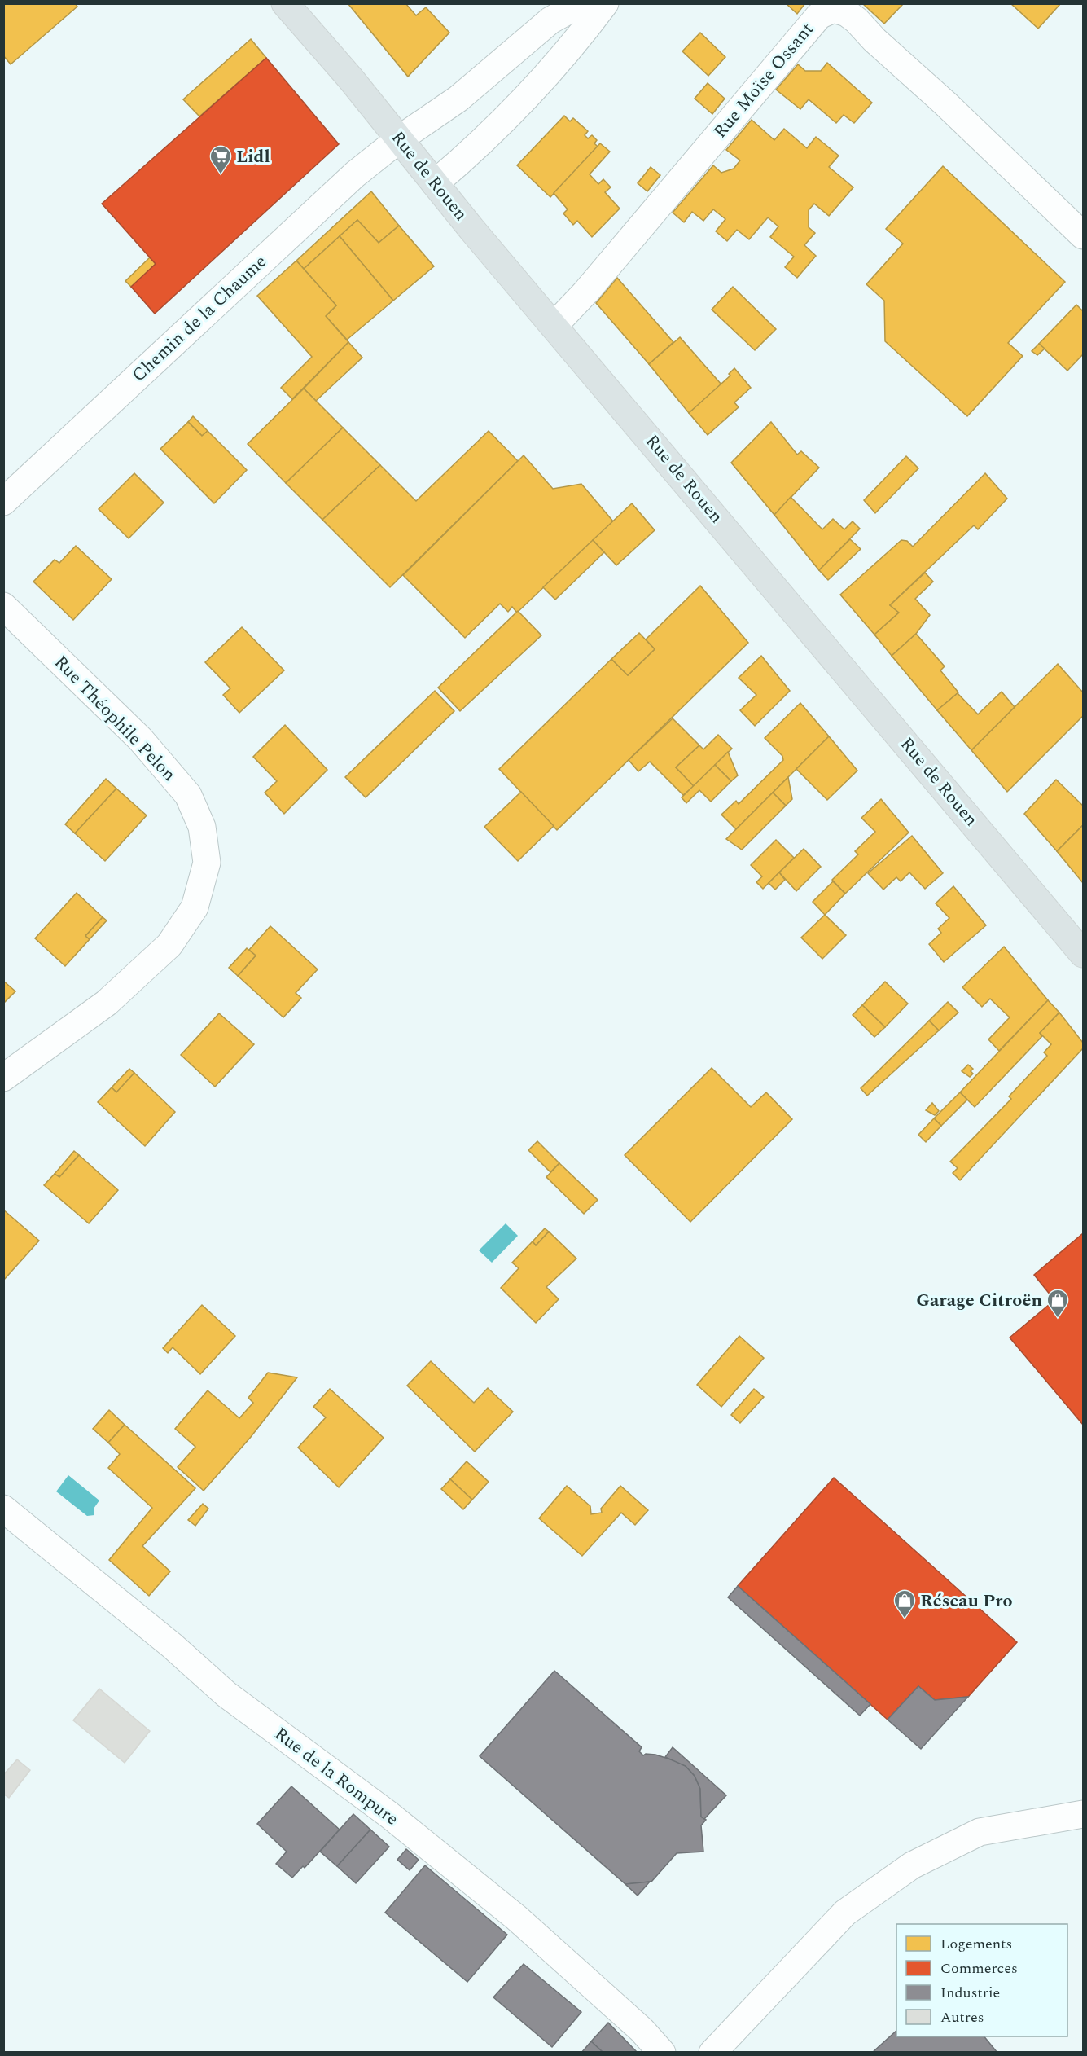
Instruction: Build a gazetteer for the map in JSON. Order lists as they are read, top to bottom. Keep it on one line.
{"streets":{"main road":["Rue de Rouen"],"street":["Rue Moïse Ossant","Chemin de la Chaume","Rue Théophile Pelon","Rue de la Rompure"]},"crossings":[["Rue Moïse Ossant","Rue de Rouen"],["Rue de Rouen","Chemin de la Chaume"]],"places":{"supermarket":["Lidl"],"shop":["Garage Citroën","Réseau Pro"]},"legend":["Logements","Commerces","Industrie","Autres"]}
